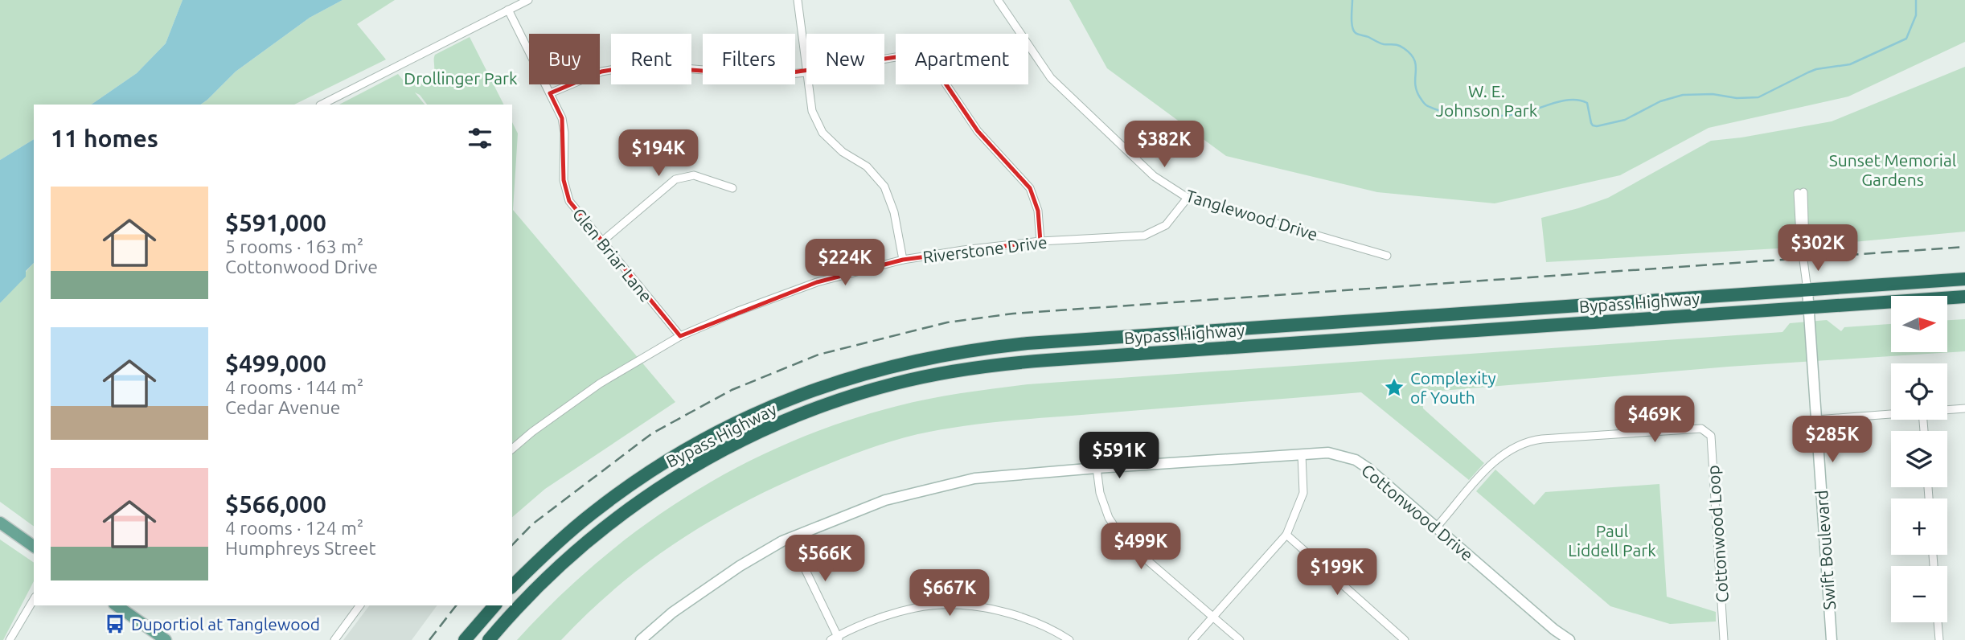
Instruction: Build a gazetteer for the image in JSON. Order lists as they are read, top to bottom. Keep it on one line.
{"streets":{"highway":["Bypass Highway"],"street":["Tanglewood Drive","Riverstone Drive","Glen Briar Lane","Cottonwood Drive","Cottonwood Loop","Swift Boulevard"]},"crossings":[["Tanglewood Drive","Riverstone Drive"],["Riverstone Drive","Glen Briar Lane"],["Bypass Highway","Swift Boulevard"],["Cottonwood Drive","Cottonwood Loop"]],"parks":["Drollinger Park","W. E. Johnson Park","Sunset Memorial Gardens","Paul Liddell Park"],"places":{"place":["Complexity of Youth"],"bus stop":["Duportiol at Tanglewood"]},"north":"right","page":{"chip":["Buy","Rent","Filters","New","Apartment"],"heading":"11 homes","price":["$382K","$194K","$302K","$224K","$469K","$285K","$591K","$499K","$566K","$199K","$667K"],"list":[{"name":"$591,000","note":"5 rooms · 163 m² · Cottonwood Drive"},{"name":"$499,000","note":"4 rooms · 144 m² · Cedar Avenue"},{"name":"$566,000","note":"4 rooms · 124 m² · Humphreys Street"}],"map_buttons":["+","−"]}}
